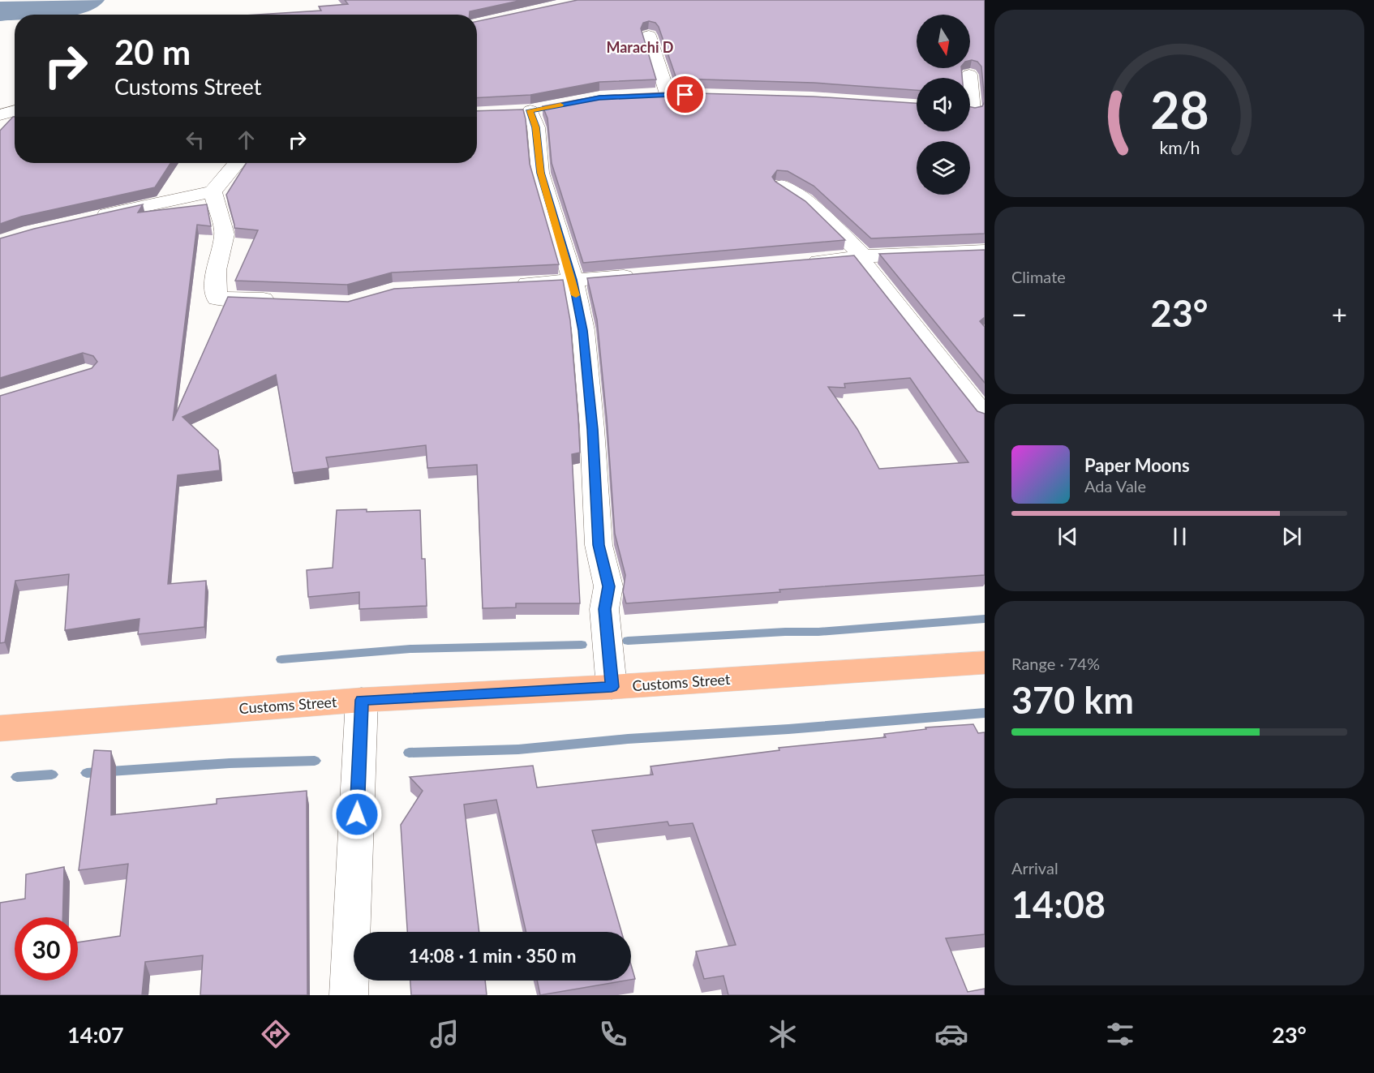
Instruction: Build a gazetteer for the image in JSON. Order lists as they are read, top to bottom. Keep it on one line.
{"streets":{"highway":["Customs Street"]},"districts":["Marachi D"],"north":"bottom","page":{"turn":["20 m","Customs Street"],"tile":["Climate",["Range · 74%","370 km"],["Arrival","14:08"]],"heat":["−","23°","+"],"song":["Paper Moons","Ada Vale"],"limit":"30","trip":"14:08 · 1 min · 350 m","tabs":["14:07","23°"],"gauge":["28","km/h"]}}
